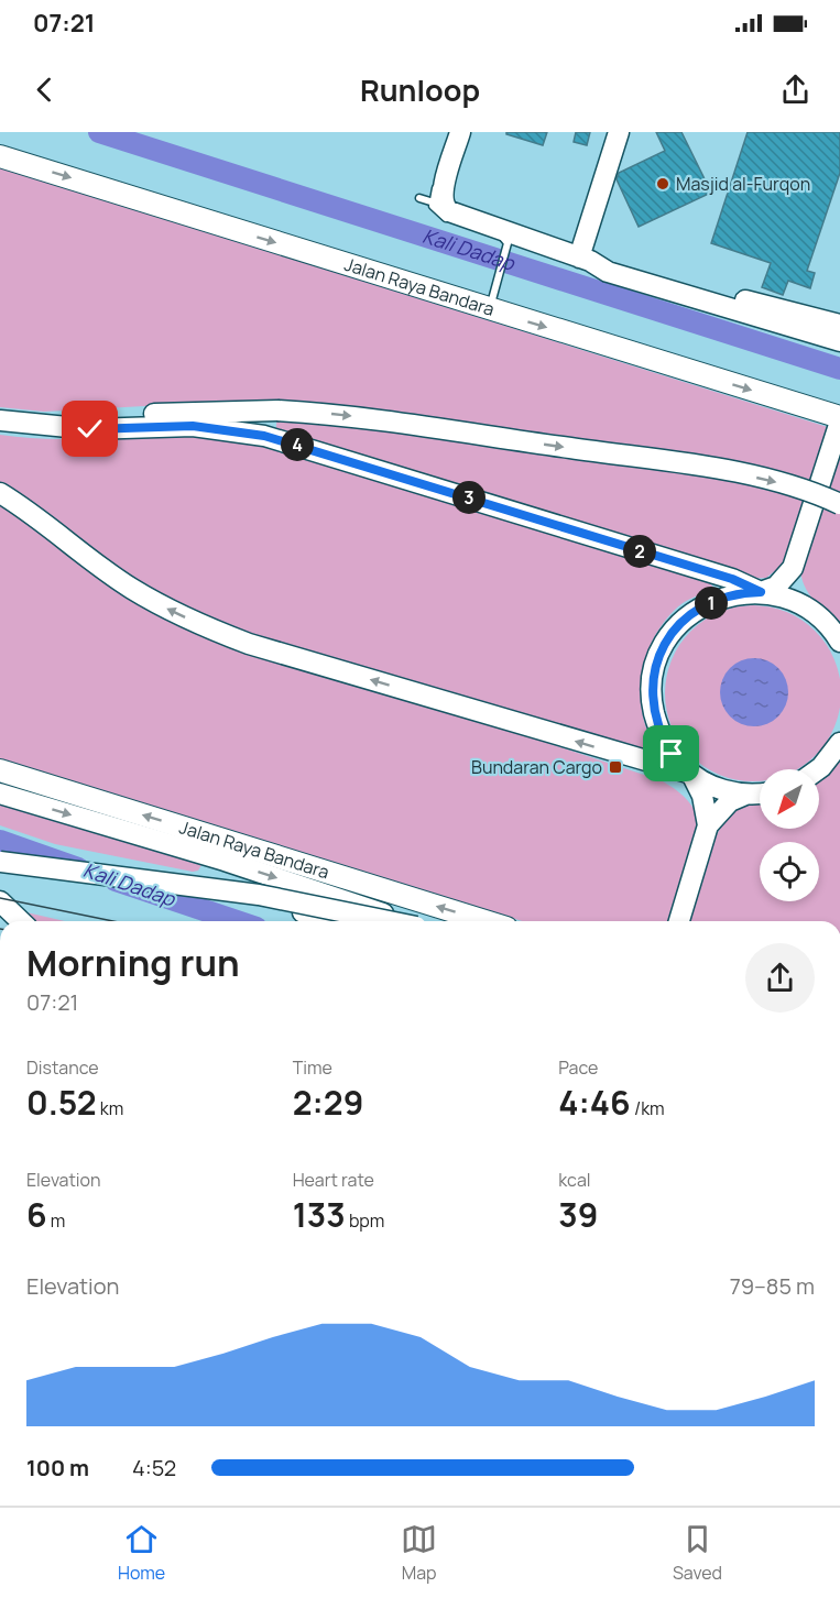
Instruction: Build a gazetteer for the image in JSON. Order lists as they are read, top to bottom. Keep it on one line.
{"streets":{"main road":["Jalan Raya Bandara"]},"water":["Kali Dadap"],"places":{"other":["Masjid al-Furqon"],"transit":["Bundaran Cargo"]},"north":"bottom left","page":{"status":"07:21","header":"Runloop","pins":["4","3","2","1"],"heading":["Morning run","07:21"],"stats":[["Distance","0.52 km"],["Time","2:29"],["Pace","4:46 /km"],["Elevation","6 m"],["Heart rate","133 bpm"],["kcal","39"]],"chart":["Elevation","79–85 m"],"list":[{"name":"100 m","note":"4:52"}],"tabs":["Home","Map","Saved"]}}
